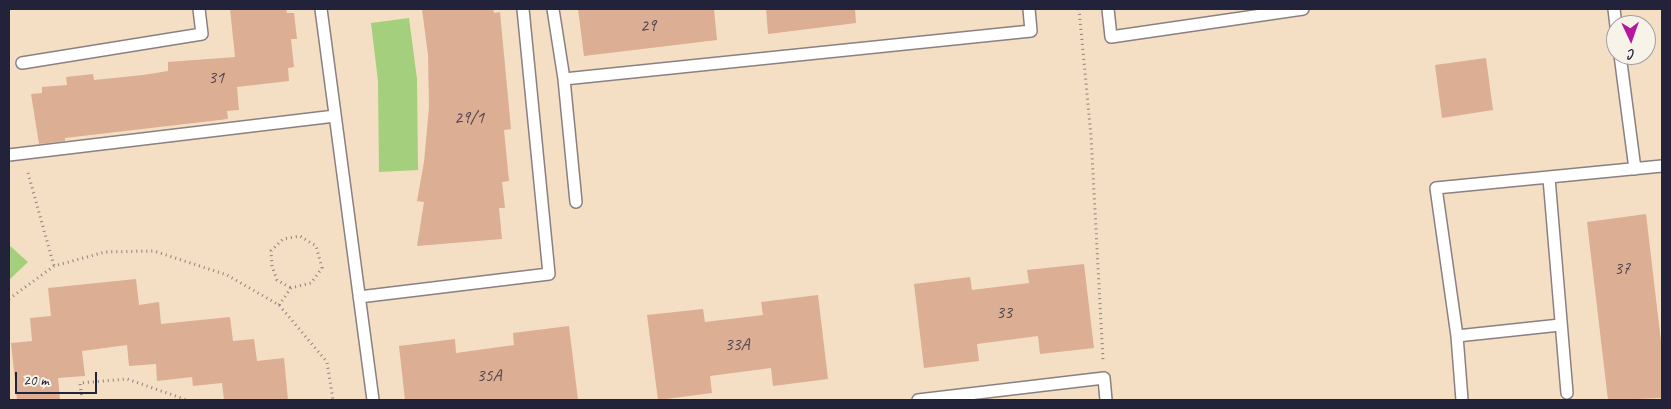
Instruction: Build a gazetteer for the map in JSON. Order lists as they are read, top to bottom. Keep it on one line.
{"house_numbers":["29","31","29/1","37","33","33А","35А"],"scale_bar":"20 m","north":"bottom"}
